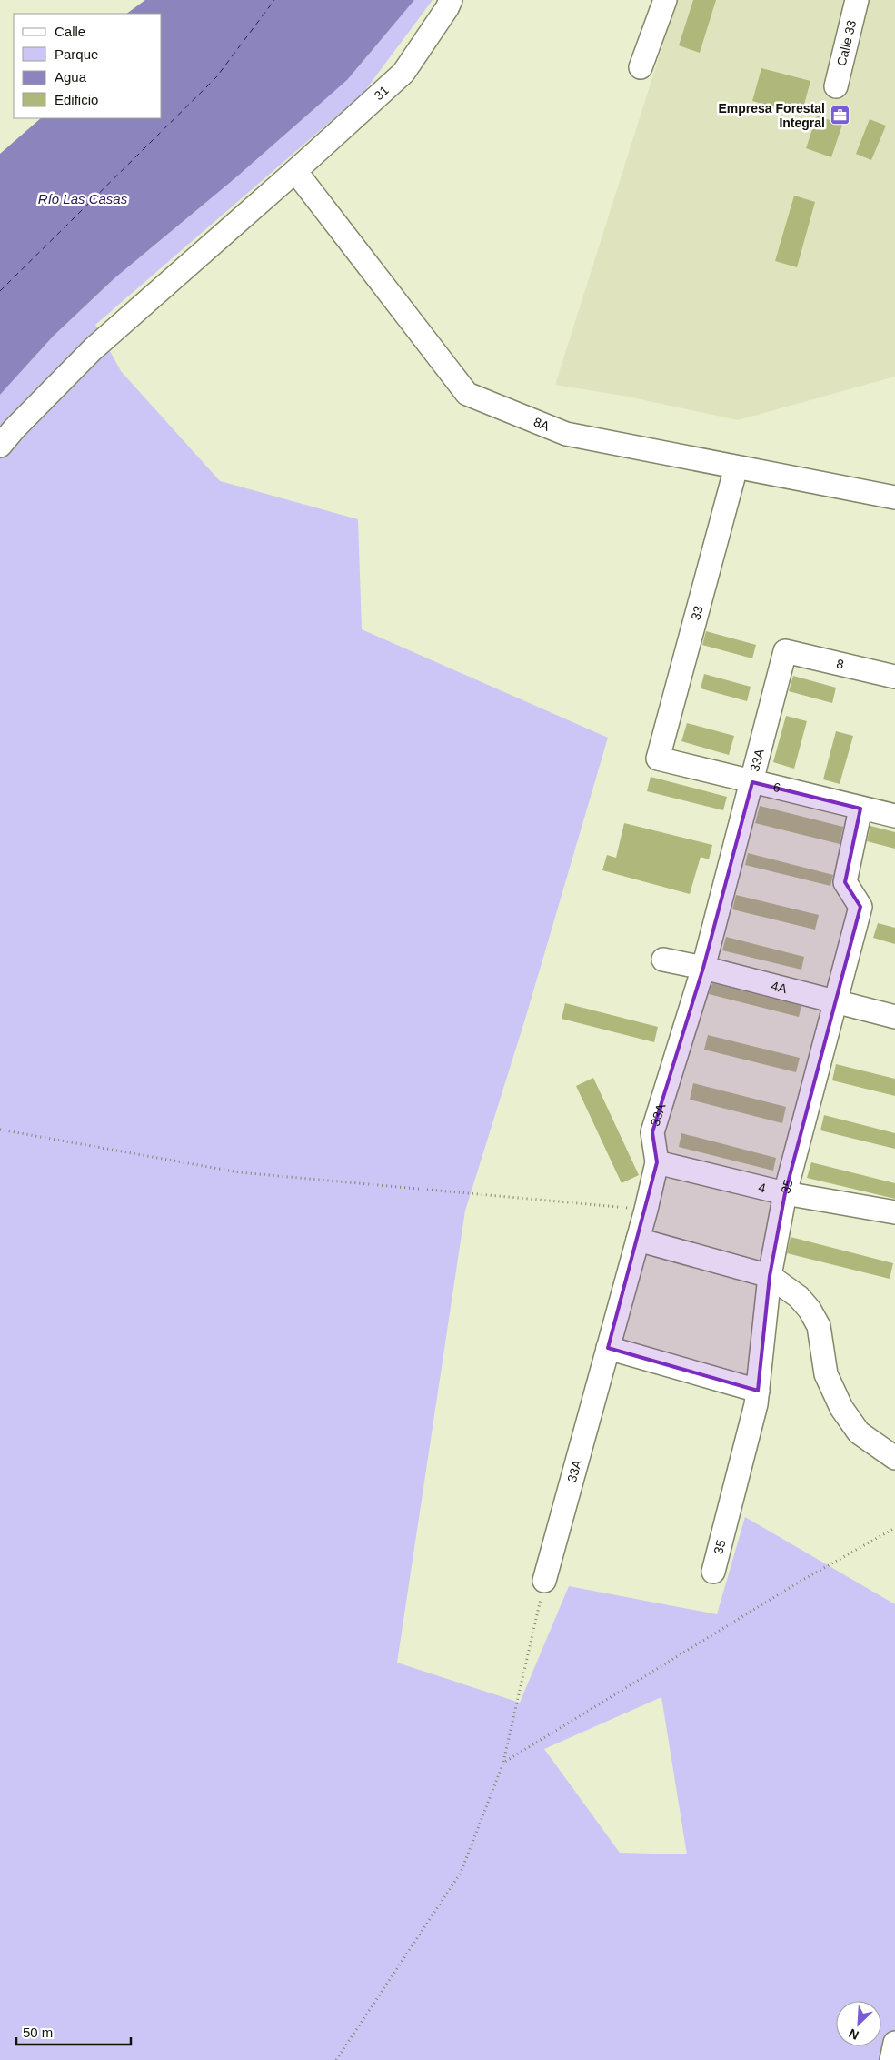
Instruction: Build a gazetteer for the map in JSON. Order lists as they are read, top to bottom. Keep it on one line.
{"streets":{"street":["Calle 33","31","8A","33","8","33A","6","4A","35","4"]},"crossings":[["31","8A"],["8A","33"],["33","6"],["8","33A"],["33A","6"],["33A","4A"],["33A","4"],["6","35"],["4A","35"],["35","4"]],"water":["Río Las Casas"],"places":{"office":["Empresa Forestal Integral"]},"legend":["Calle","Parque","Agua","Edificio"],"scale_bar":"50 m","north":"bottom left"}
